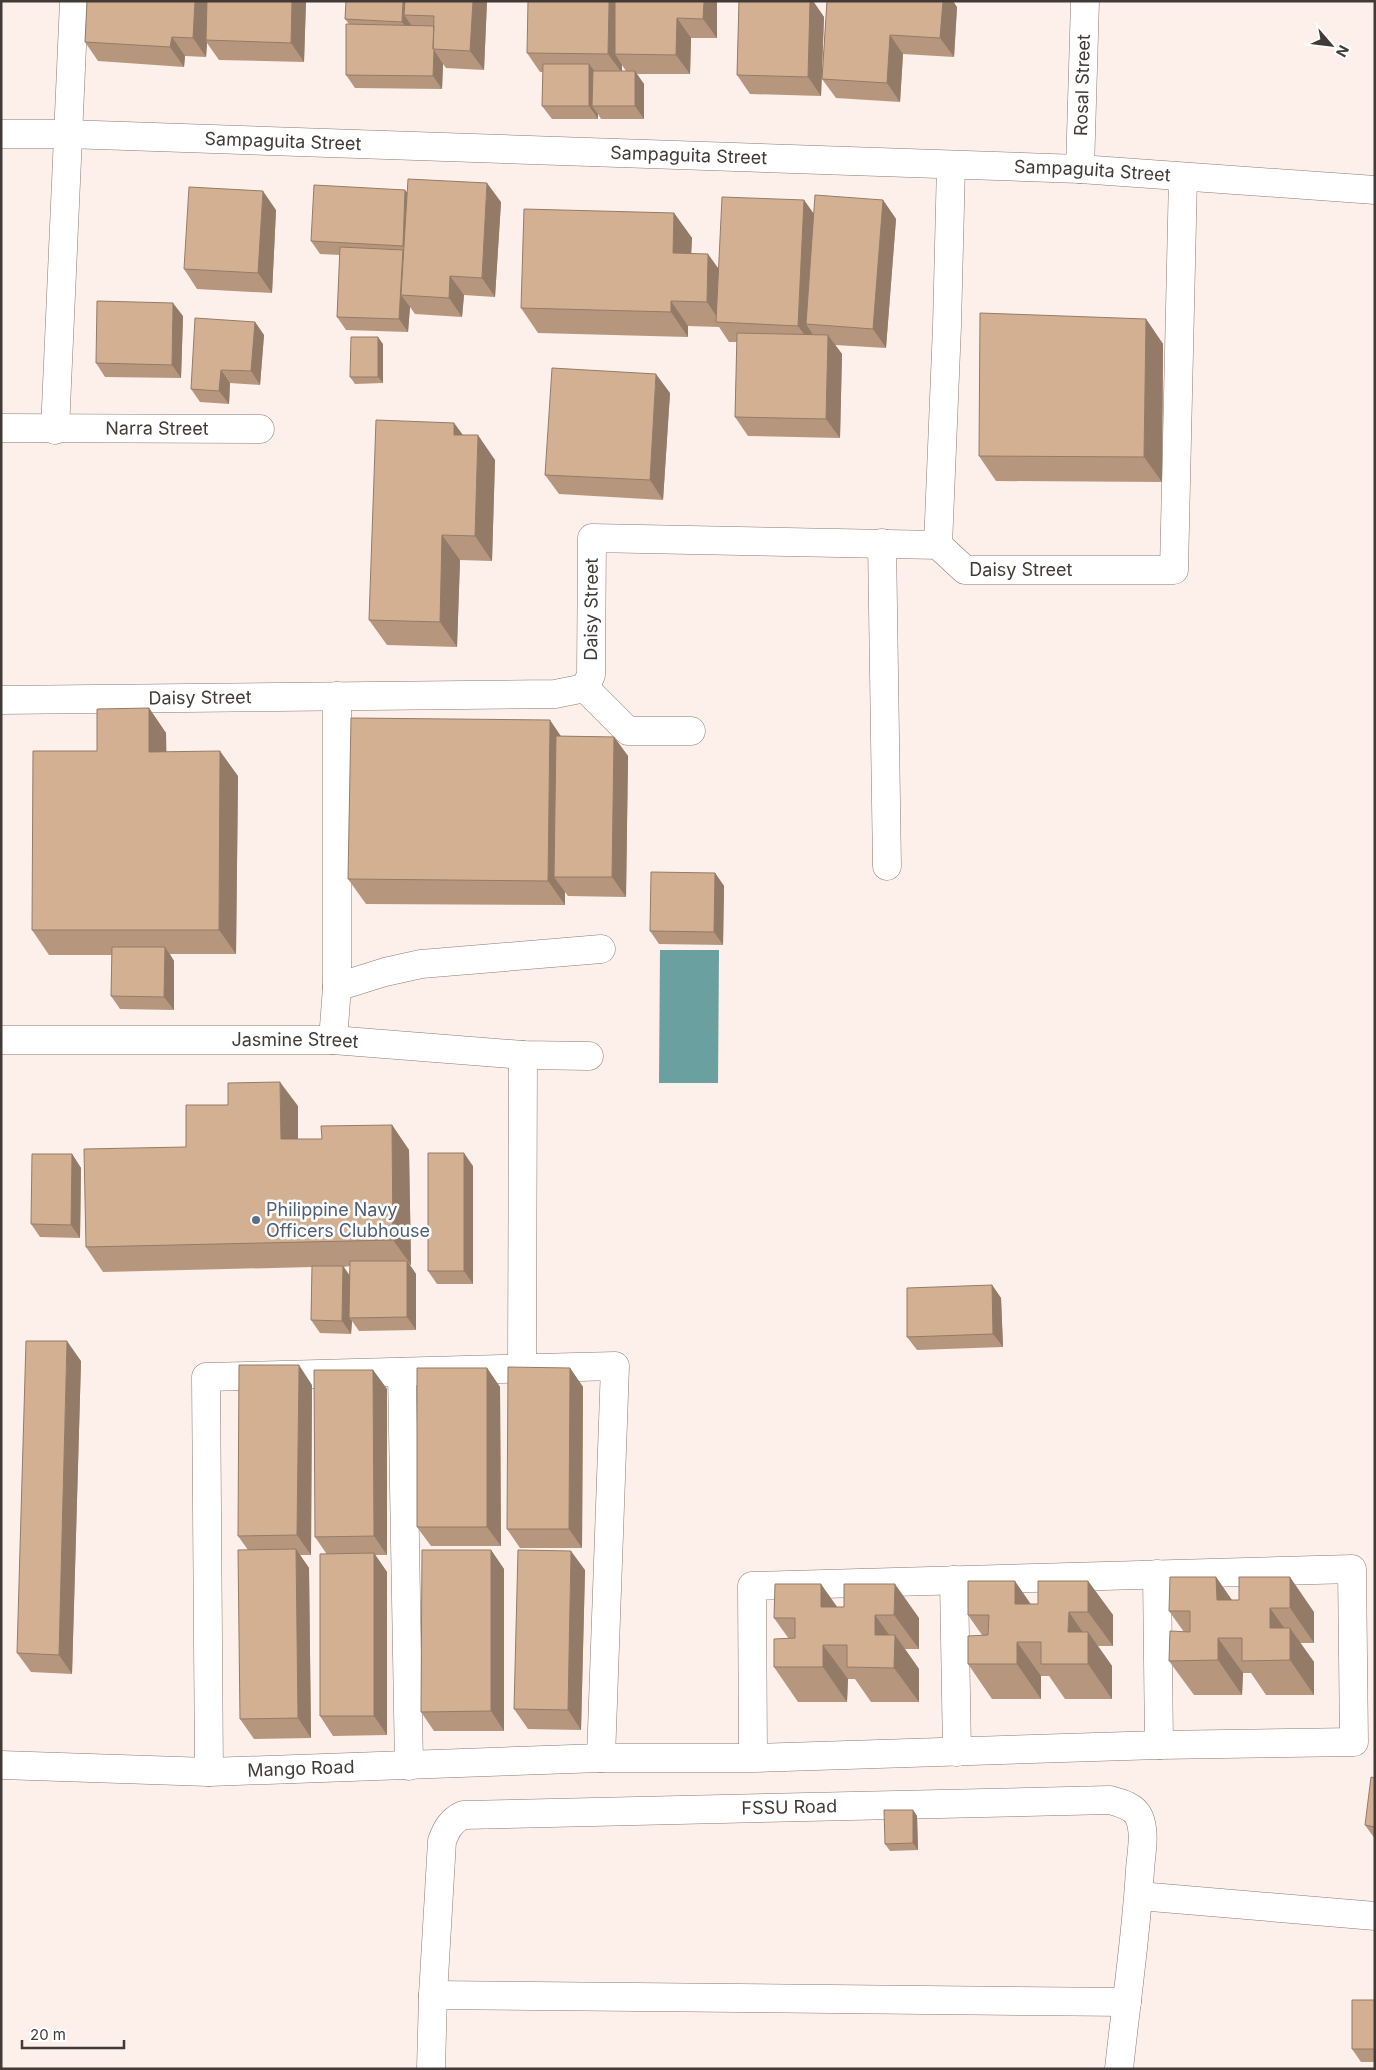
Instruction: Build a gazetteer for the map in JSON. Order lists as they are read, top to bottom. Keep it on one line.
{"streets":{"street":["Rosal Street","Sampaguita Street","Narra Street","Daisy Street","Jasmine Street","Mango Road","FSSU Road"]},"crossings":[["Rosal Street","Sampaguita Street"],["Sampaguita Street","Daisy Street"]],"places":["Philippine Navy Officers Clubhouse"],"scale_bar":"20 m","north":"bottom right"}
